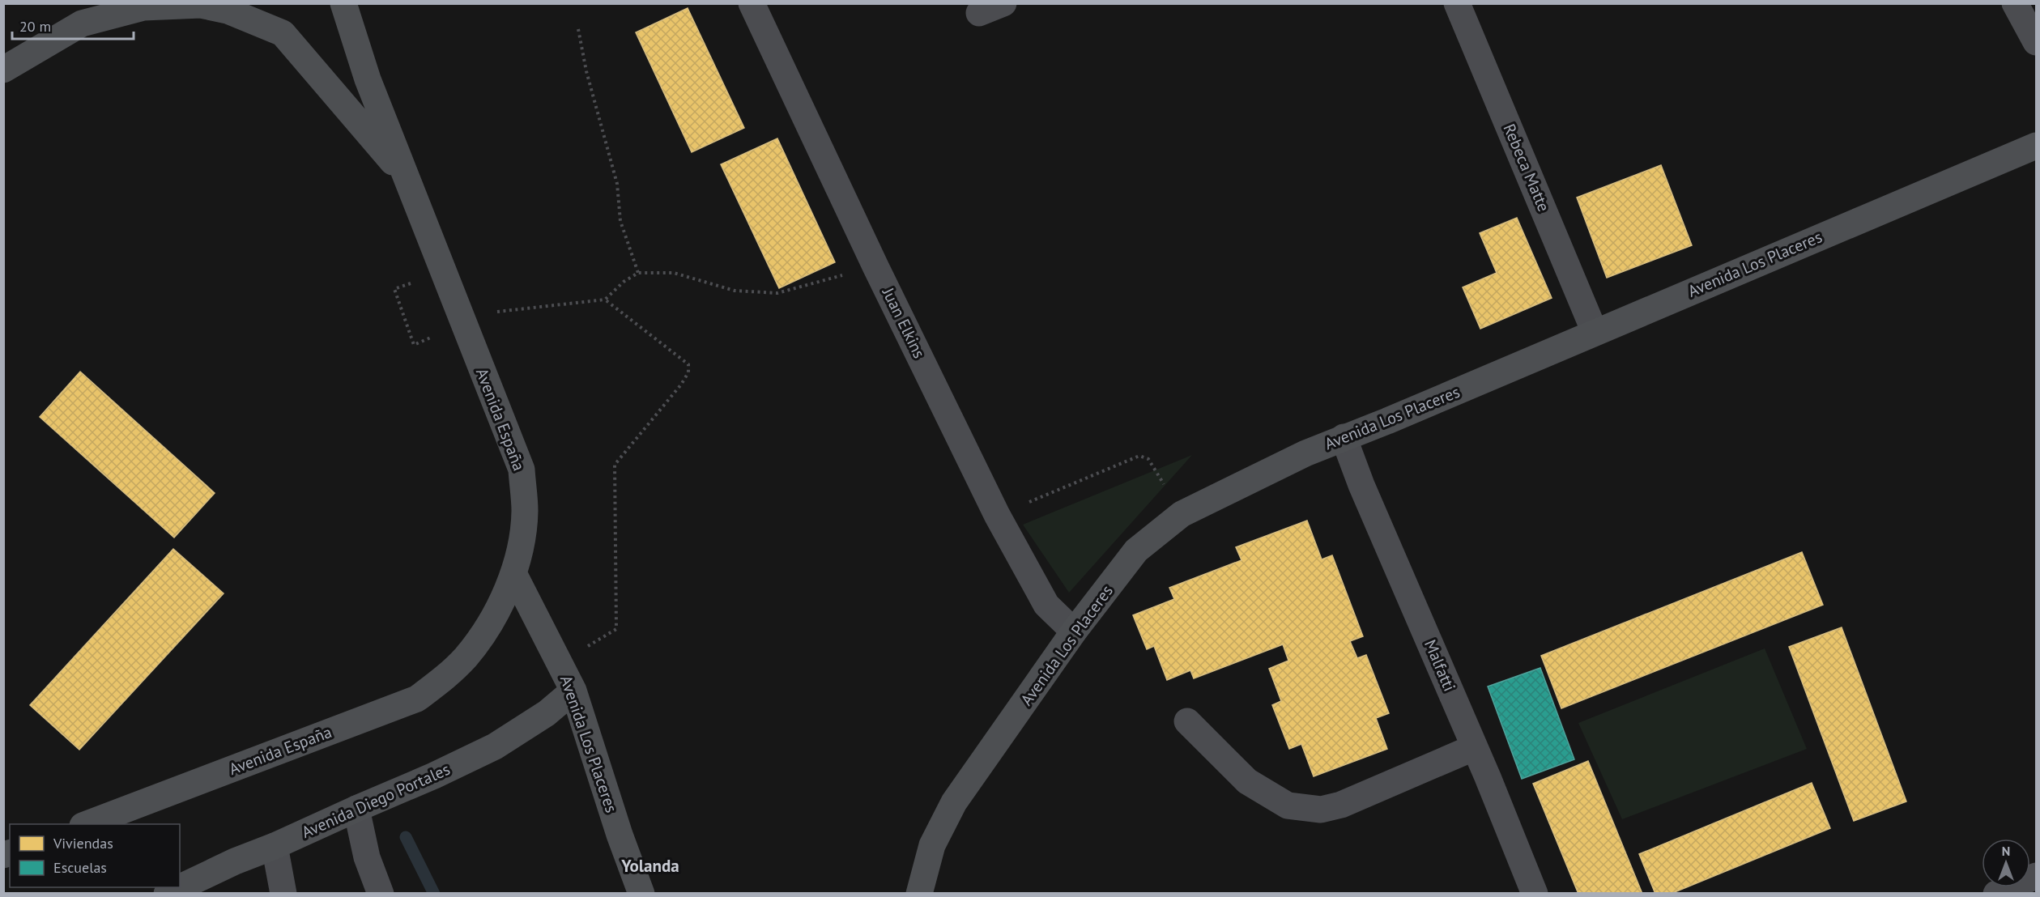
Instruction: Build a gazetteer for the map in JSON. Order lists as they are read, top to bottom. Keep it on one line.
{"streets":{"main road":["Avenida Los Placeres","Avenida España","Avenida Diego Portales"],"street":["Rebeca Matte","Juan Elkins","Malfatti"]},"crossings":[["Rebeca Matte","Avenida Los Placeres"],["Avenida Los Placeres","Juan Elkins"],["Avenida Los Placeres","Avenida España"],["Avenida Los Placeres","Malfatti"],["Avenida Los Placeres","Avenida Diego Portales"]],"districts":["Yolanda"],"legend":["Viviendas","Escuelas"],"scale_bar":"20 m","north":"top"}
